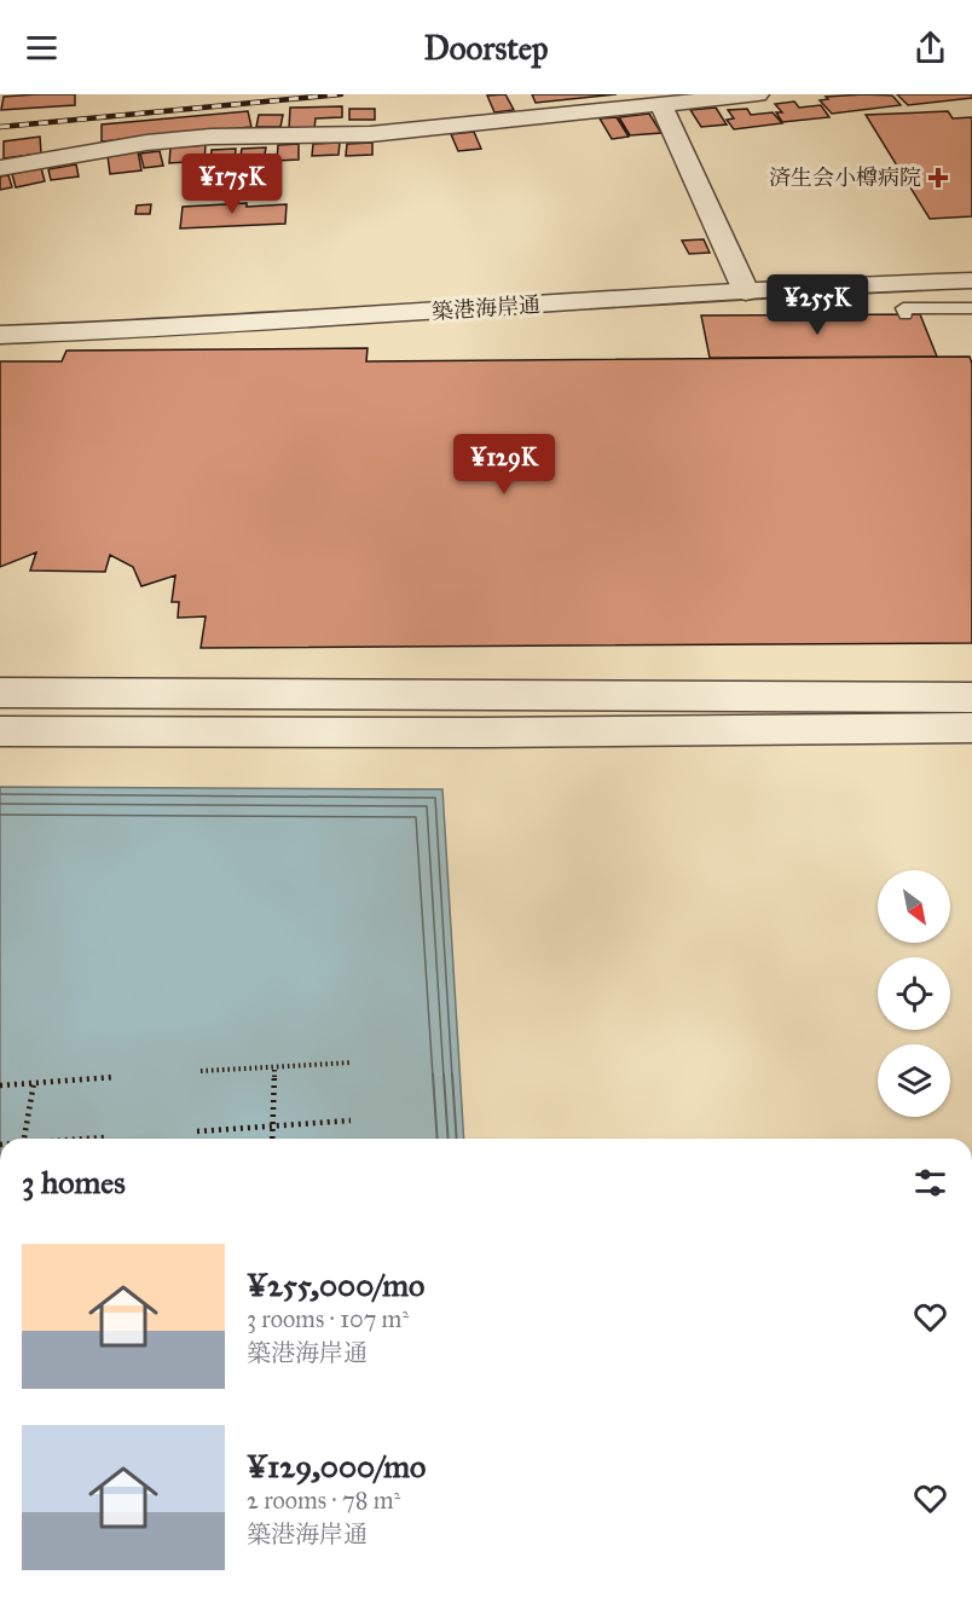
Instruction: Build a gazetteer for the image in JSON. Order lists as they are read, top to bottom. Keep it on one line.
{"streets":{"street":["築港海岸通"]},"places":{"health":["済生会小樽病院"]},"north":"bottom right","page":{"header":"Doorstep","price":["¥175K","¥255K","¥129K"],"heading":"3 homes","list":[{"name":"¥255,000/mo","note":"3 rooms · 107 m² · 築港海岸通"},{"name":"¥129,000/mo","note":"2 rooms · 78 m² · 築港海岸通"}]}}
